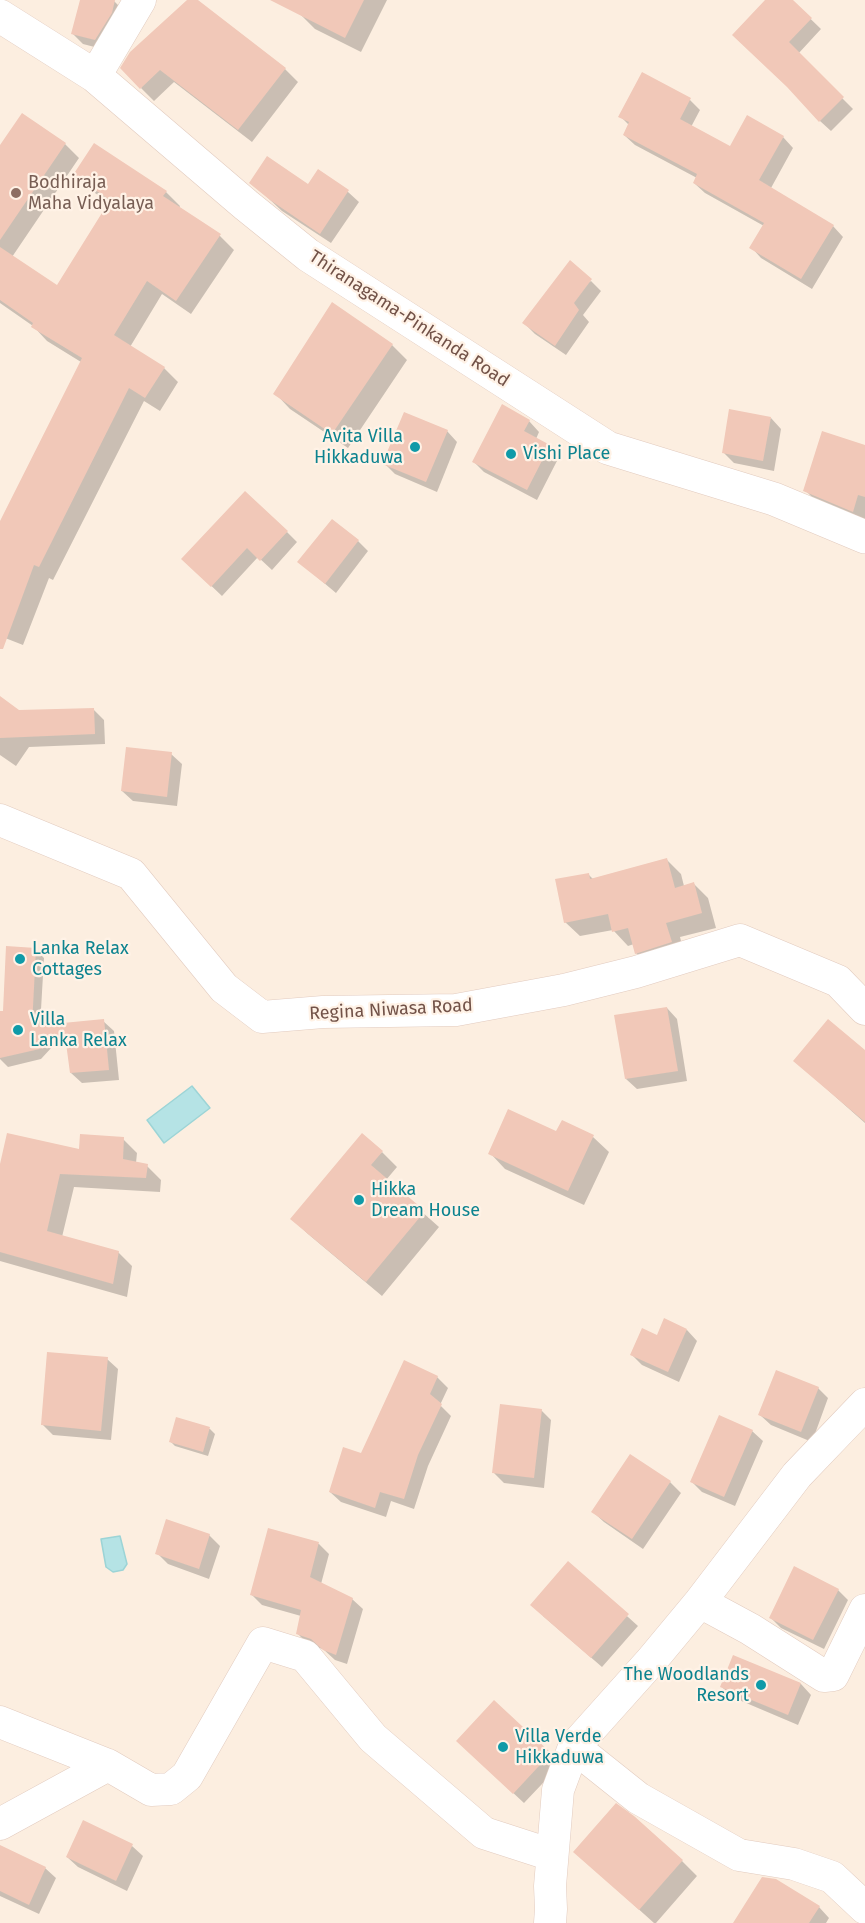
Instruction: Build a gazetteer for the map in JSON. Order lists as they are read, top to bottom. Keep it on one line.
{"streets":{"street":["Thiranagama-Pinkanda Road","Regina Niwasa Road"]},"places":["Bodhiraja Maha Vidyalaya","Avita Villa Hikkaduwa","Vishi Place","Lanka Relax Cottages","Villa Lanka Relax","Hikka Dream House","The Woodlands Resort","Villa Verde Hikkaduwa"]}
